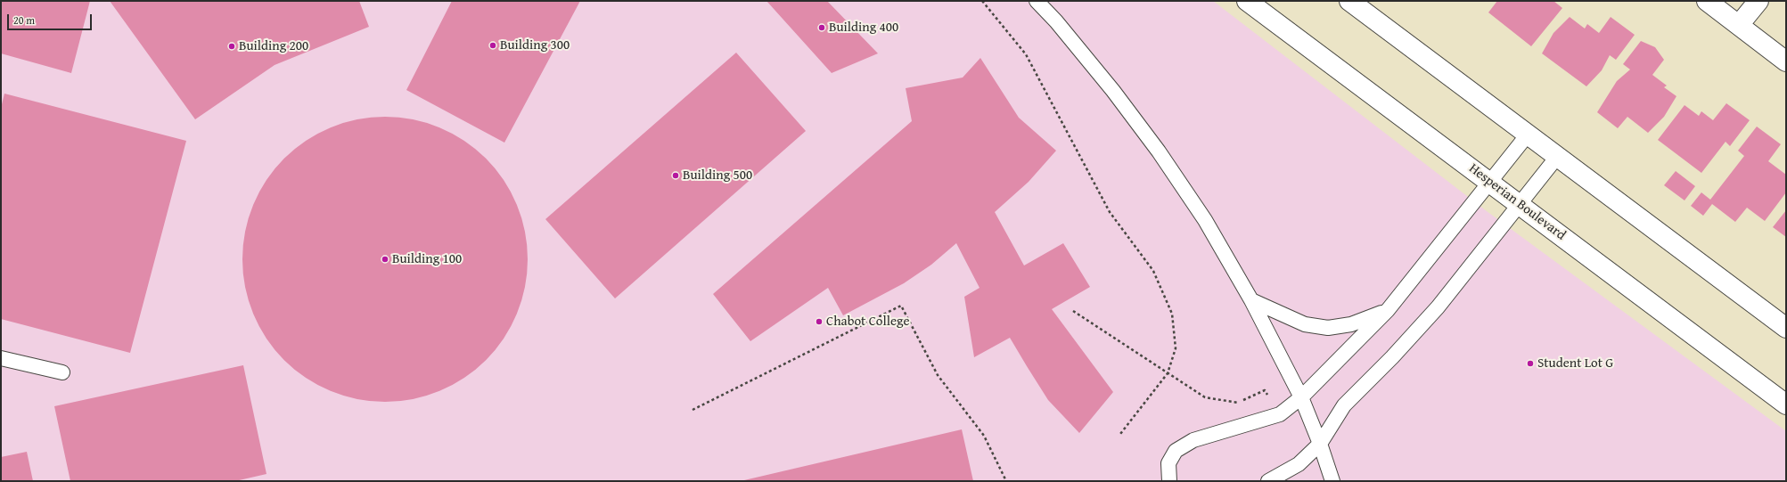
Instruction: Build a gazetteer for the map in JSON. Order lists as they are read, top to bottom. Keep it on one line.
{"streets":{"main road":["Hesperian Boulevard"]},"places":["Building 400","Building 300","Building 200","Building 500","Building 100","Chabot College","Student Lot G"],"scale_bar":"20 m"}
